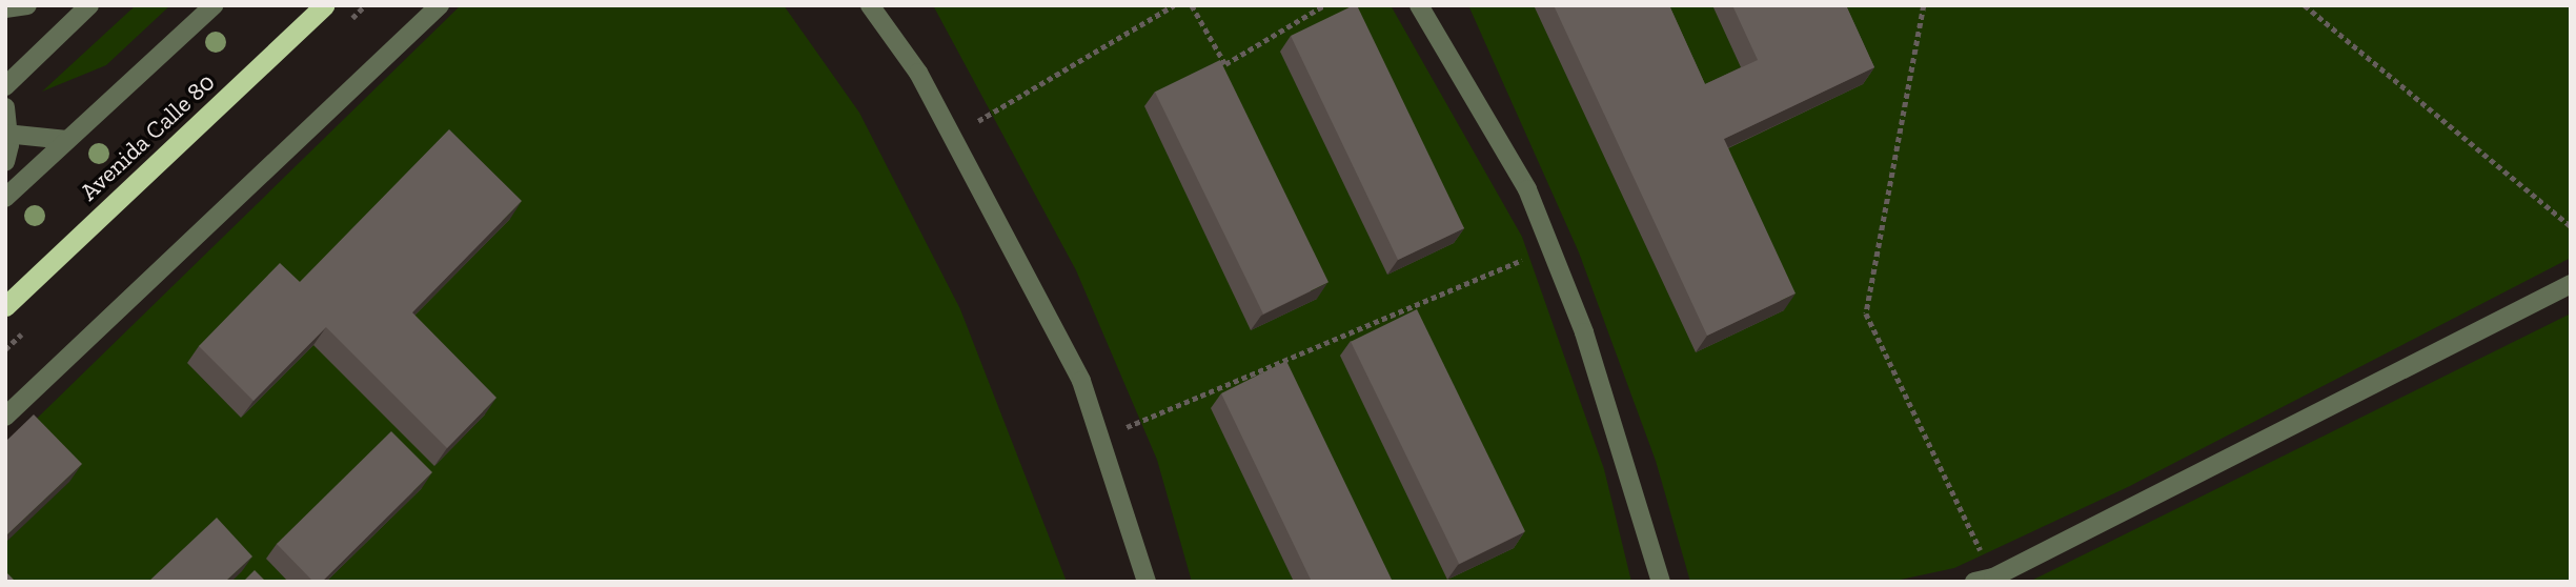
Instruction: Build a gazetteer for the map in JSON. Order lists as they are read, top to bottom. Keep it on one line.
{"streets":{"highway":["Avenida Calle 80"]}}
